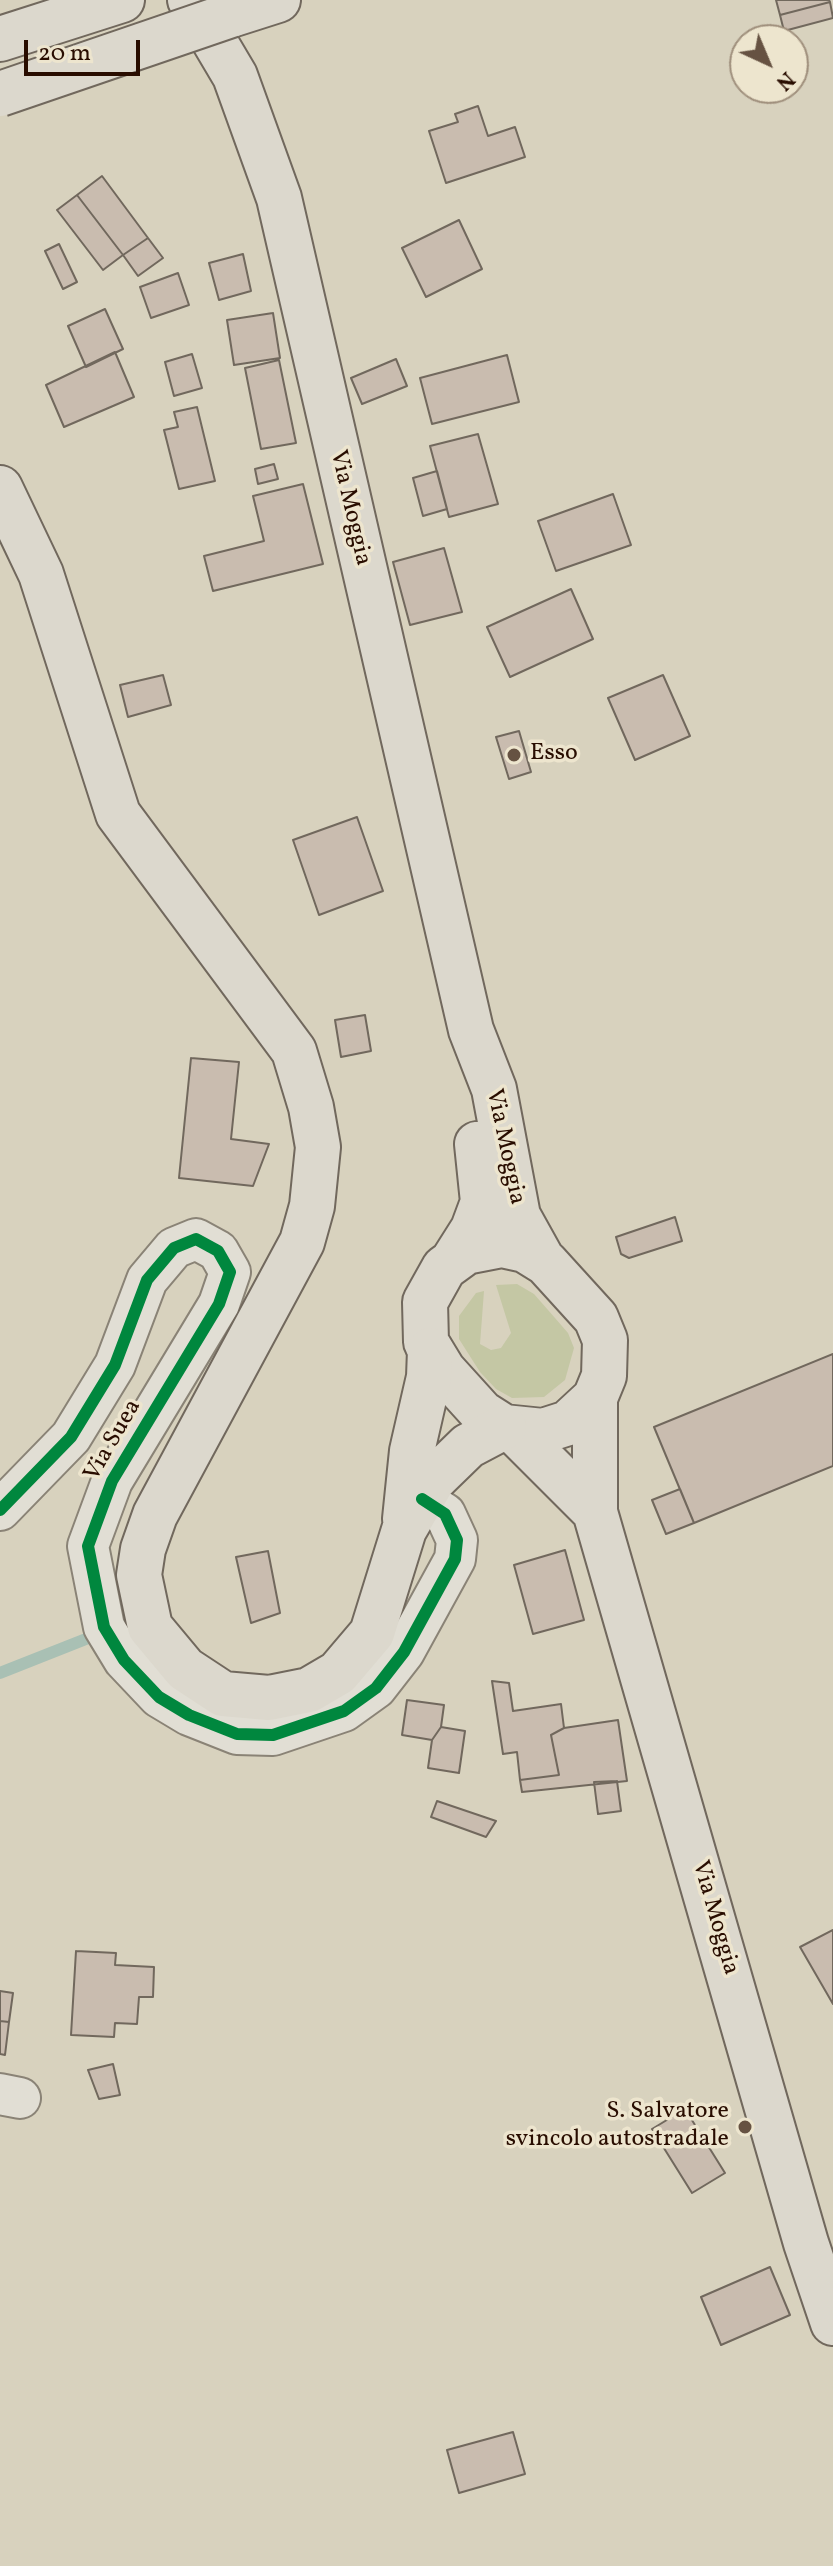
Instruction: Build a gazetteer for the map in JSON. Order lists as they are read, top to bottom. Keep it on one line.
{"streets":{"main road":["Via Moggia"],"street":["Via Suea"]},"places":["Esso","S. Salvatore svincolo autostradale"],"scale_bar":"20 m","north":"bottom right"}
